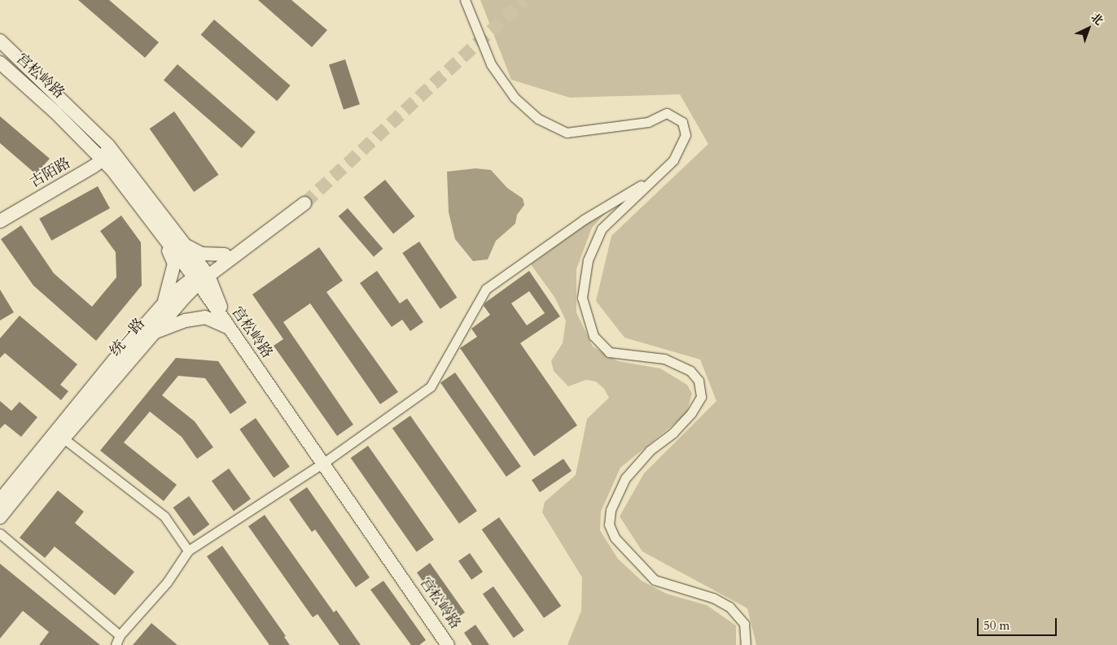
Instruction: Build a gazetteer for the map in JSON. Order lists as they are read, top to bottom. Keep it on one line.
{"streets":{"main road":["宫松岭路","古陌路","统一路"]},"crossings":[["宫松岭路","古陌路"],["宫松岭路","统一路"]],"scale_bar":"50 m","north":"top right"}
